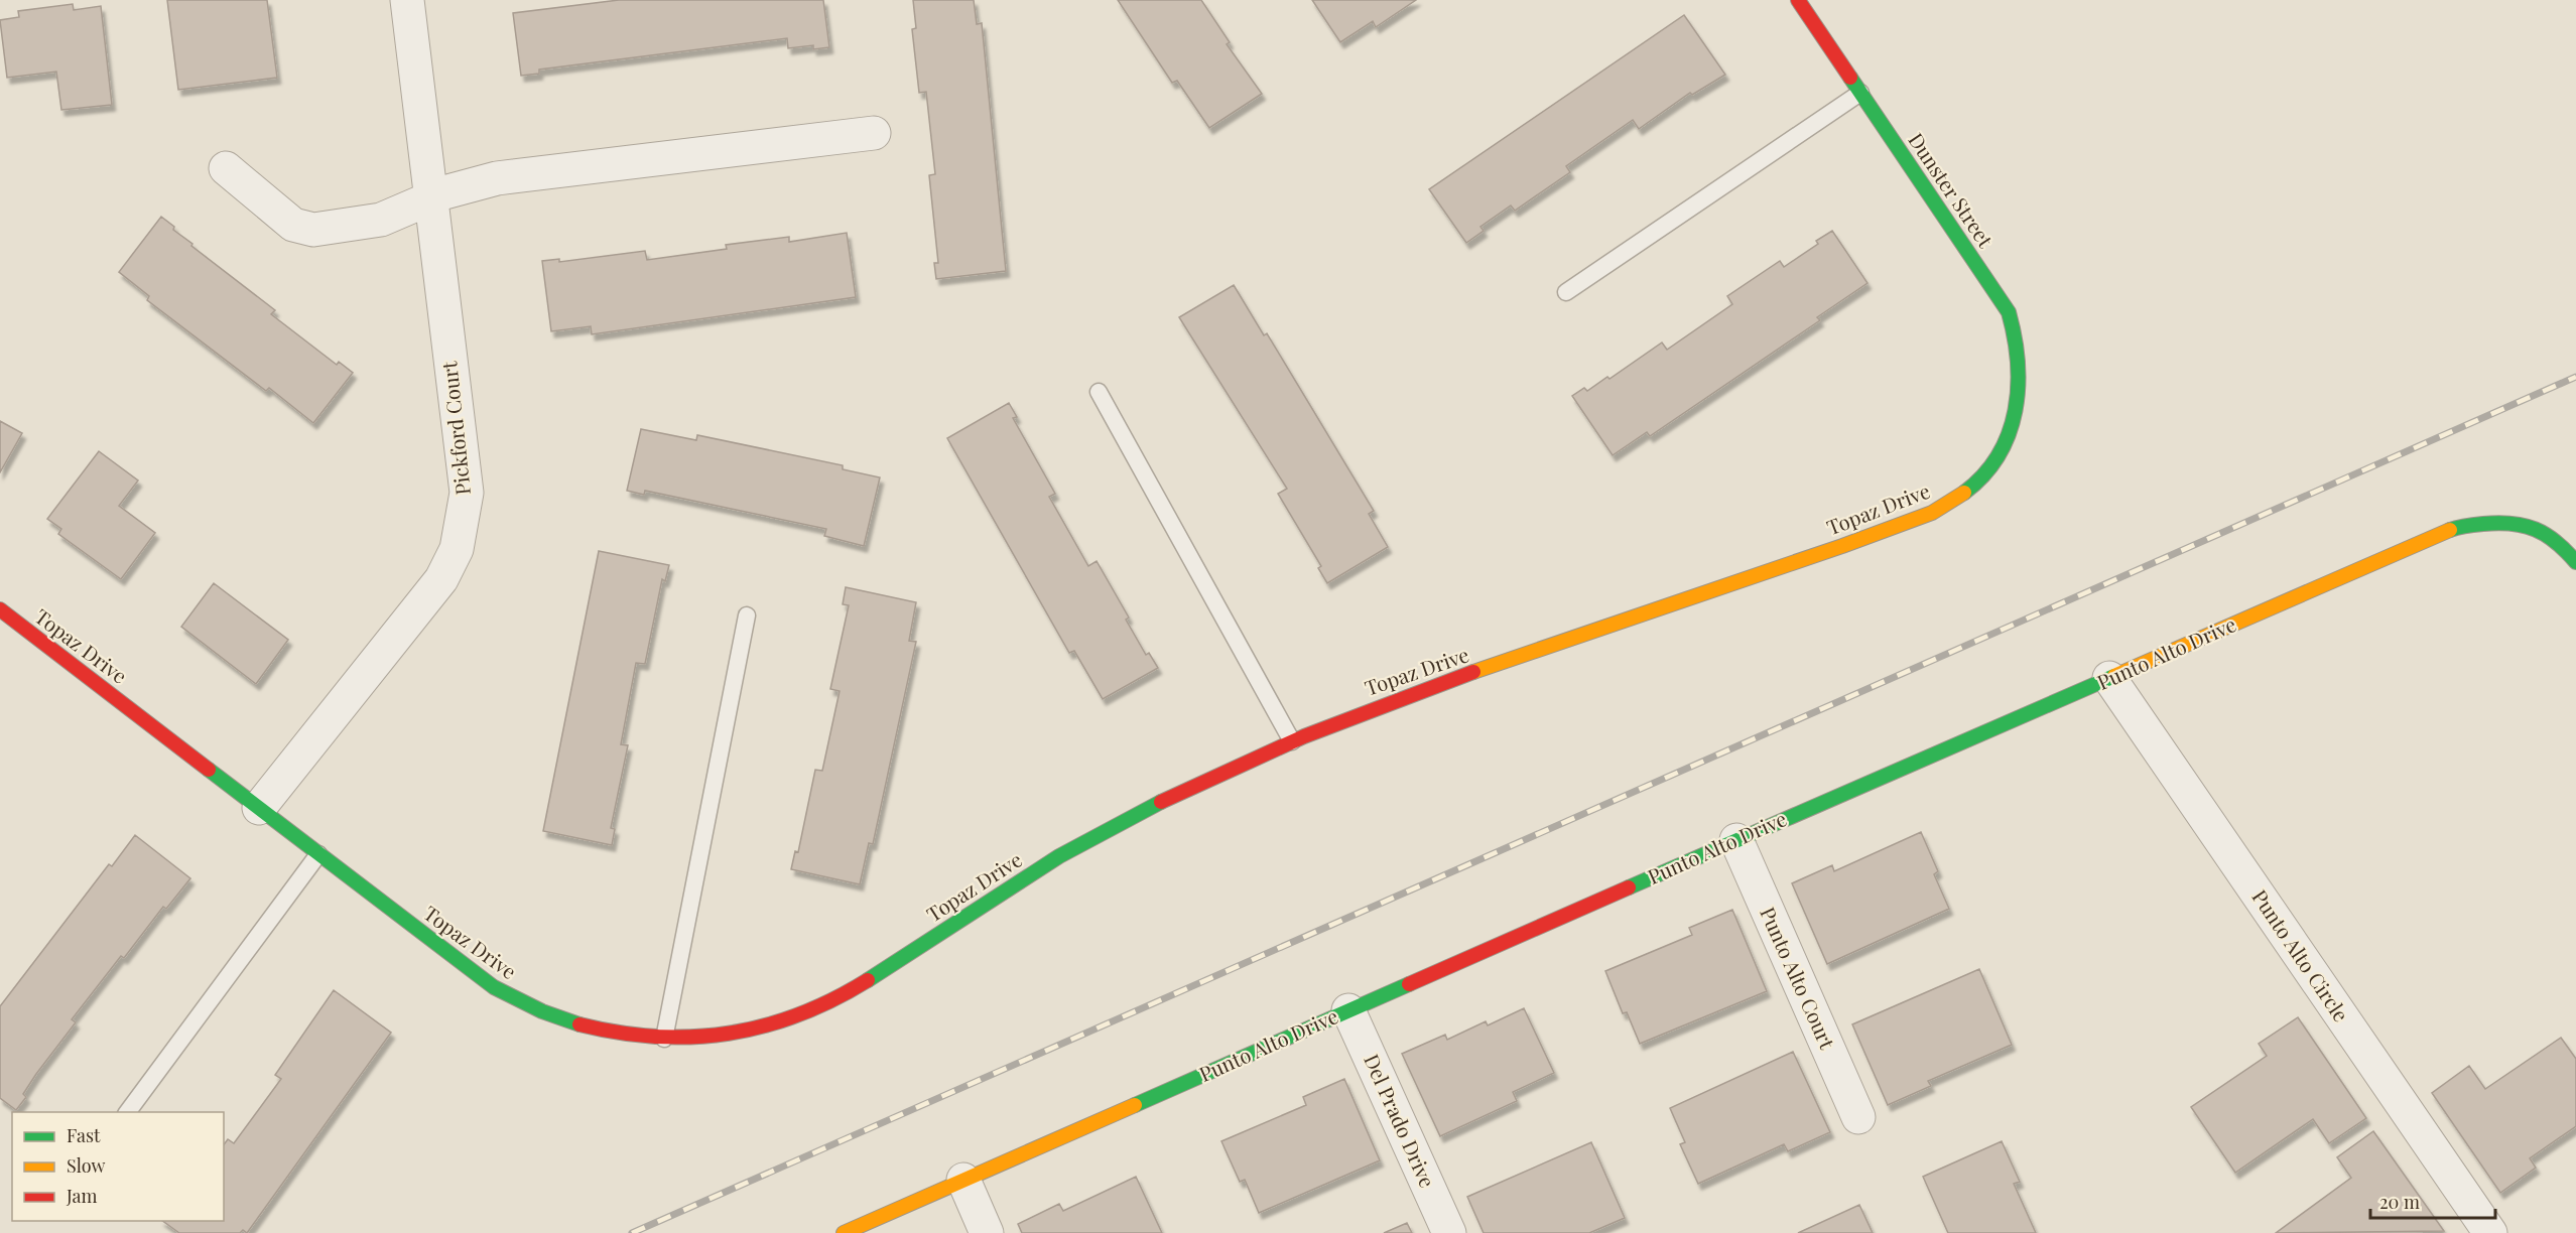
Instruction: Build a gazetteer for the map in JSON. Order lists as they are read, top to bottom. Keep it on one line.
{"streets":{"street":["Dunster Street","Pickford Court","Topaz Drive","Punto Alto Drive","Punto Alto Circle","Punto Alto Court","Del Prado Drive"]},"crossings":[["Dunster Street","Topaz Drive"],["Pickford Court","Topaz Drive"],["Punto Alto Drive","Punto Alto Circle"],["Punto Alto Drive","Punto Alto Court"],["Punto Alto Drive","Del Prado Drive"]],"legend":["Fast","Slow","Jam"],"scale_bar":"20 m"}
